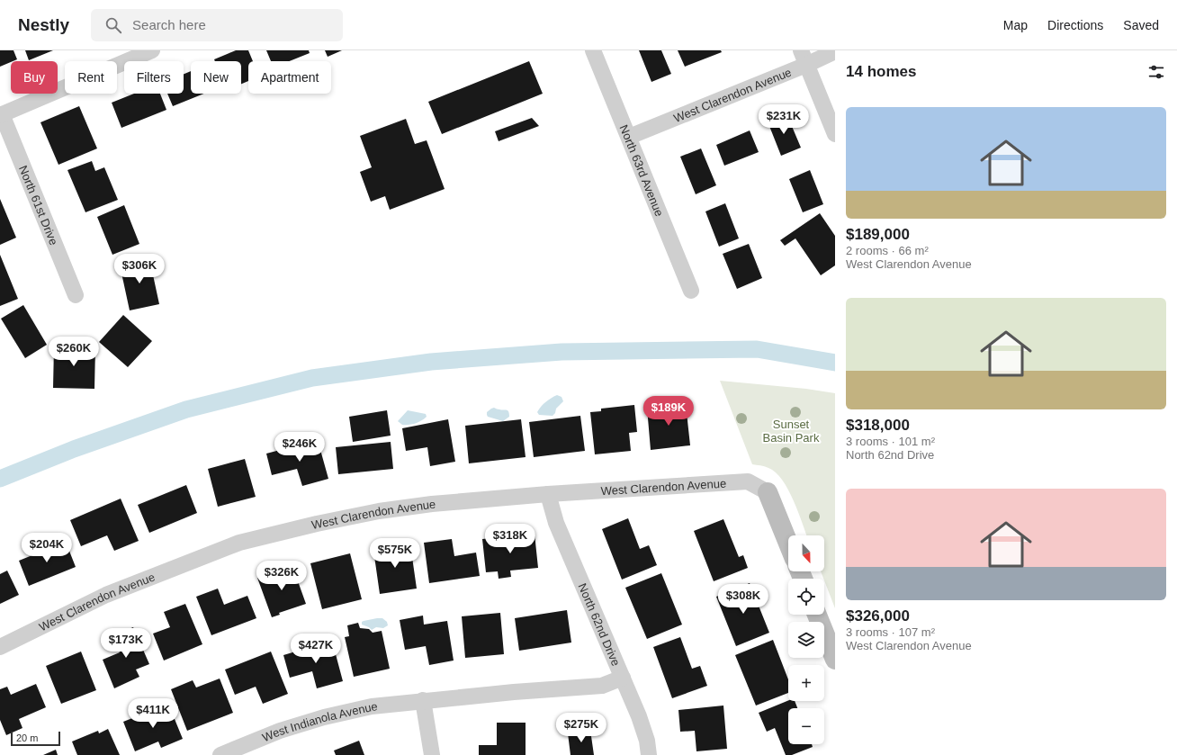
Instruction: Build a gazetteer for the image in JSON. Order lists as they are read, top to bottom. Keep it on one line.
{"streets":{"street":["West Clarendon Avenue","North 63rd Avenue","North 61st Drive","North 62nd Drive","West Indianola Avenue"]},"crossings":[["West Clarendon Avenue","North 63rd Avenue"],["West Clarendon Avenue","North 62nd Drive"],["North 62nd Drive","West Indianola Avenue"]],"parks":["Sunset Basin Park"],"scale_bar":"20 m","north":"bottom","page":{"header":"Nestly","search":"Search here","nav":["Map","Directions","Saved"],"heading":"14 homes","chip":["Buy","Rent","Filters","New","Apartment"],"list":[{"name":"$189,000","note":"2 rooms · 66 m² · West Clarendon Avenue"},{"name":"$318,000","note":"3 rooms · 101 m² · North 62nd Drive"},{"name":"$326,000","note":"3 rooms · 107 m² · West Clarendon Avenue"}],"price":["$231K","$306K","$260K","$189K","$246K","$318K","$204K","$575K","$326K","$308K","$173K","$427K","$411K","$275K"],"map_buttons":["+","−"],"scale":"20 m"}}
